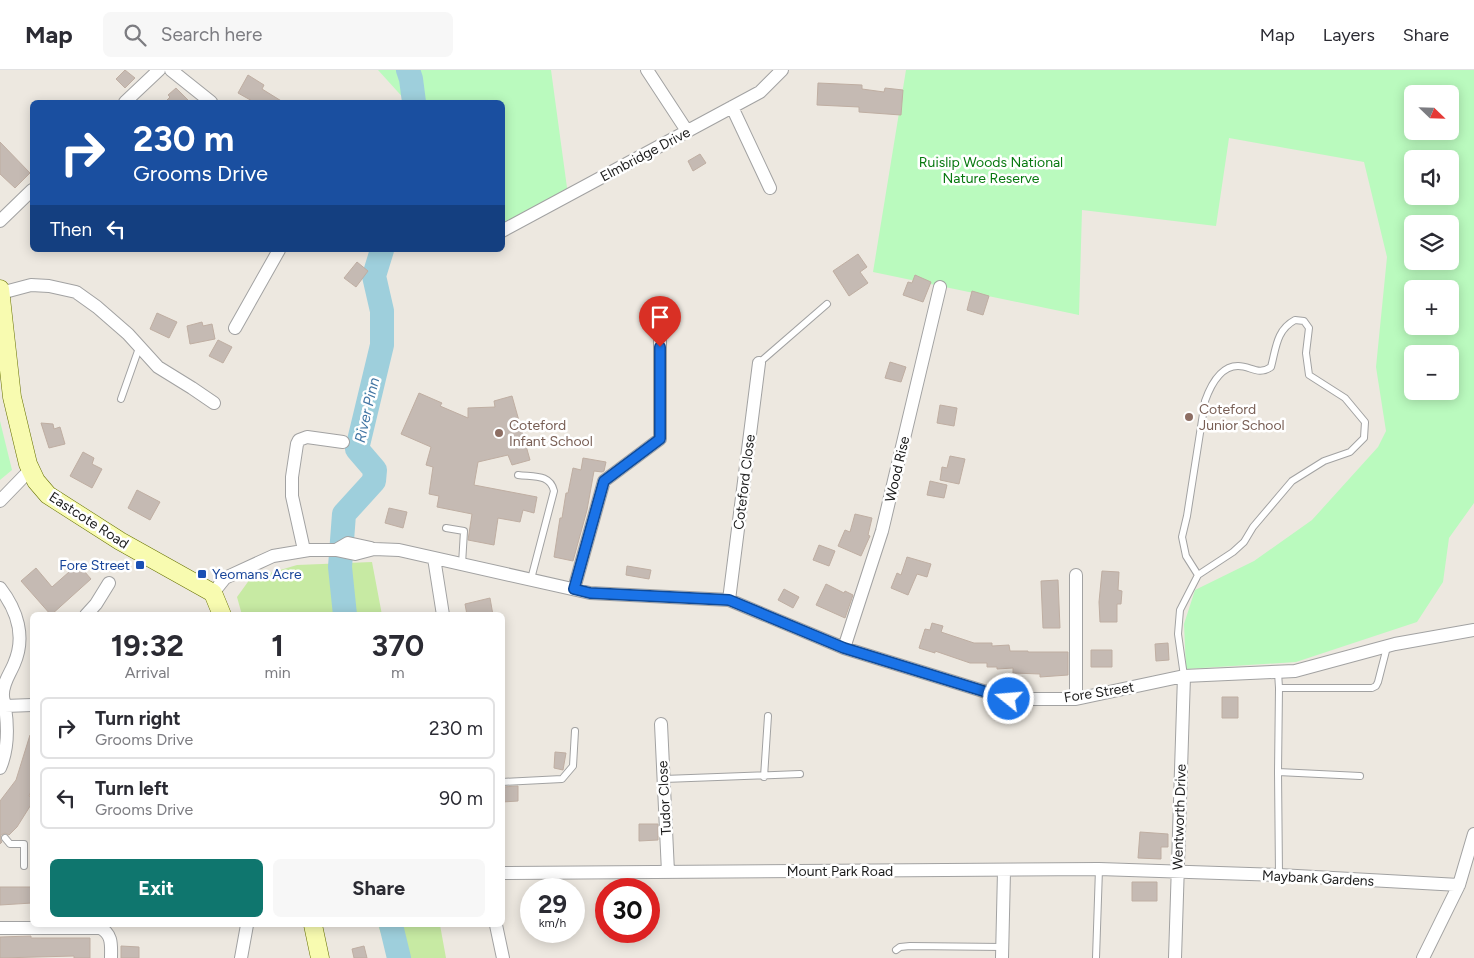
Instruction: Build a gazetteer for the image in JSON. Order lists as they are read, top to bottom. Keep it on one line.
{"streets":{"main road":["Eastcote Road"],"street":["Elmbridge Drive","Wood Rise","Coteford Close","Fore Street","Tudor Close","Wentworth Drive","Mount Park Road","Maybank Gardens"]},"crossings":[["Wood Rise","Fore Street"],["Coteford Close","Fore Street"],["Eastcote Road","Fore Street"],["Fore Street","Wentworth Drive"],["Tudor Close","Mount Park Road"],["Wentworth Drive","Mount Park Road"],["Wentworth Drive","Maybank Gardens"],["Mount Park Road","Maybank Gardens"]],"water":["River Pinn"],"parks":["Ruislip Woods National Nature Reserve"],"places":{"other":["Coteford Junior School","Coteford Infant School"],"transit":["Fore Street","Yeomans Acre"]},"north":"bottom right","page":{"header":"Map","search":"Search here","nav":["Map","Layers","Share"],"map_buttons":["+","−"],"turn":["230 m","Grooms Drive"],"then":"Then","eta":["19:32","Arrival","1","min","370","m"],"list":[{"name":"Turn right","note":"Grooms Drive","value":"230 m"},{"name":"Turn left","note":"Grooms Drive","value":"90 m"}],"buttons":["Exit","Share"],"speed":"29 km/h","limit":"30"}}
